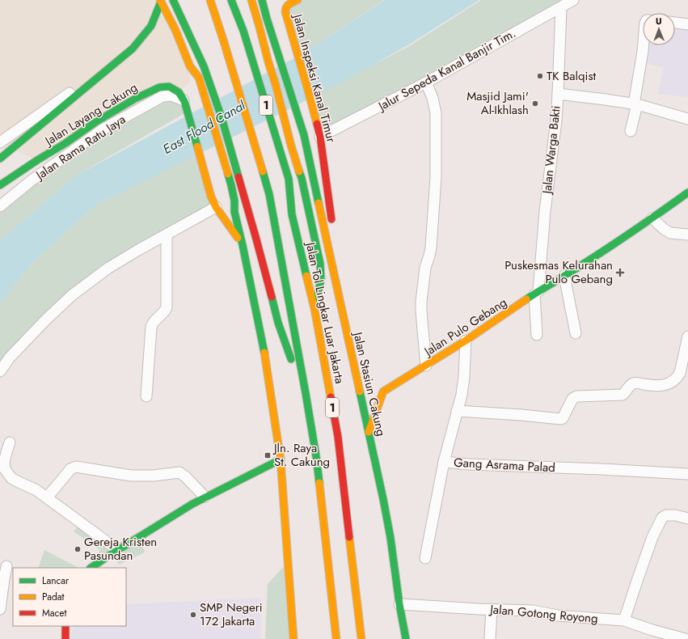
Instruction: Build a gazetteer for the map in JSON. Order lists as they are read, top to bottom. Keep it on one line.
{"streets":{"main road":["Jalan Inspeksi Kanal Timur","1","Jalan Layang Cakung","Jalan Tol Lingkar Luar Jakarta","Jalan Pulo Gebang","Jalan Stasiun Cakung"],"street":["Jalur Sepeda Kanal Banjir Tim.","Jalan Rama Ratu Jaya","Jalan Warga Bakti","Gang Asrama Palad","Jalan Gotong Royong"]},"crossings":[["Jalur Sepeda Kanal Banjir Tim.","Jalan Inspeksi Kanal Timur"],["Jalur Sepeda Kanal Banjir Tim.","Jalan Warga Bakti"],["Jalan Inspeksi Kanal Timur","Jalan Stasiun Cakung"],["Jalan Layang Cakung","Jalan Rama Ratu Jaya"],["Jalan Warga Bakti","Jalan Pulo Gebang"],["Jalan Pulo Gebang","Jalan Stasiun Cakung"],["Jalan Pulo Gebang","Gang Asrama Palad"],["Jalan Stasiun Cakung","Jalan Gotong Royong"]],"water":["East Flood Canal"],"places":{"other":["TK Balqist","Masjid Jami' Al-Ikhlash","Gereja Kristen Pasundan","SMP Negeri 172 Jakarta"],"health":["Puskesmas Kelurahan Pulo Gebang"],"transit":["Jln. Raya St. Cakung"]},"legend":["Lancar","Padat","Macet"],"north":"top"}
